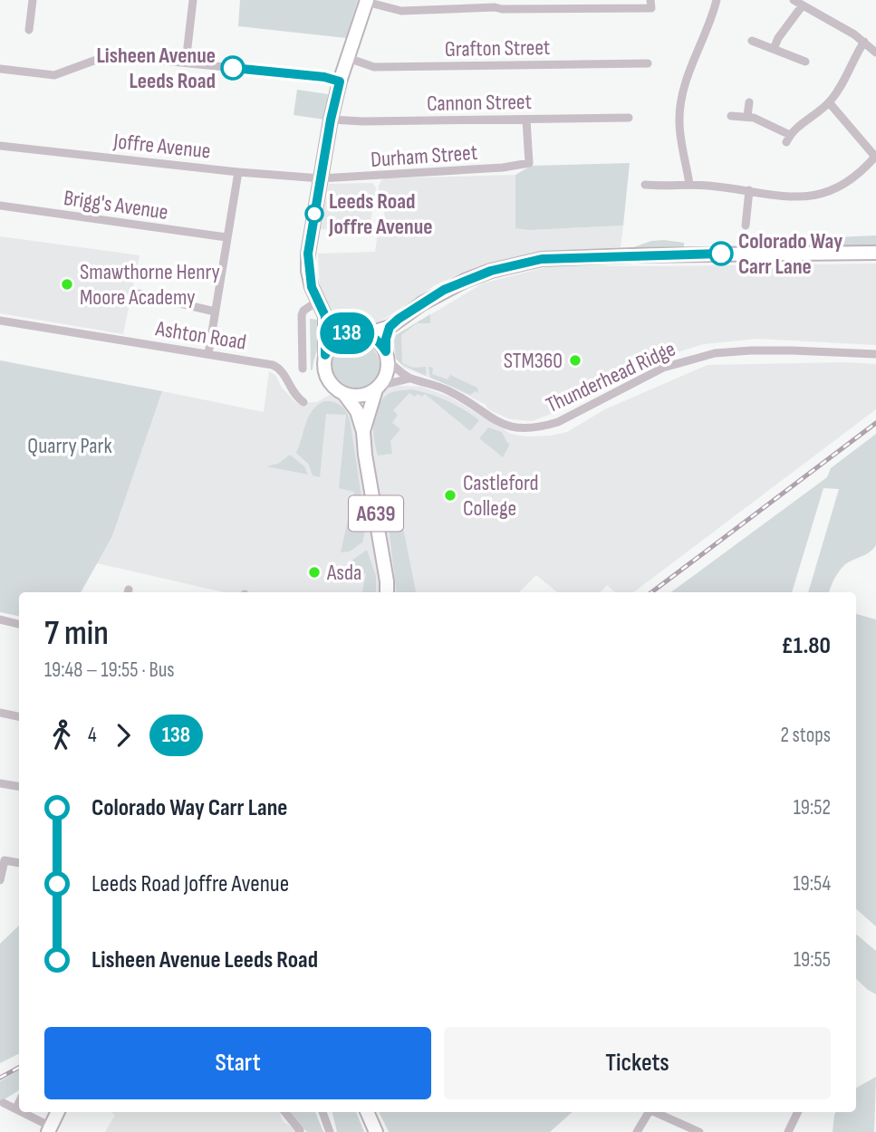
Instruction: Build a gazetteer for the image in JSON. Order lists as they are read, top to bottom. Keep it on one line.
{"streets":{"main road":["A639"],"street":["Grafton Street","Cannon Street","Joffre Avenue","Durham Street","Brigg's Avenue","Ashton Road","Thunderhead Ridge"]},"crossings":[["Cannon Street","Durham Street"],["Joffre Avenue","Durham Street"],["Thunderhead Ridge","A639"]],"parks":["Quarry Park"],"places":["Lisheen Avenue Leeds Road","Leeds Road Joffre Avenue","Colorado Way Carr Lane","Smawthorne Henry Moore Academy","STM360","Castleford College","Asda"],"lines":["bus line 138"],"page":{"on_map":"138","heading":["7 min","19:48 – 19:55 · Bus","£1.80"],"legs":["4","138","2 stops"],"list":[{"name":"Colorado Way Carr Lane","value":"19:52"},{"name":"Leeds Road Joffre Avenue","value":"19:54"},{"name":"Lisheen Avenue Leeds Road","value":"19:55"}],"buttons":["Start","Tickets"]}}
